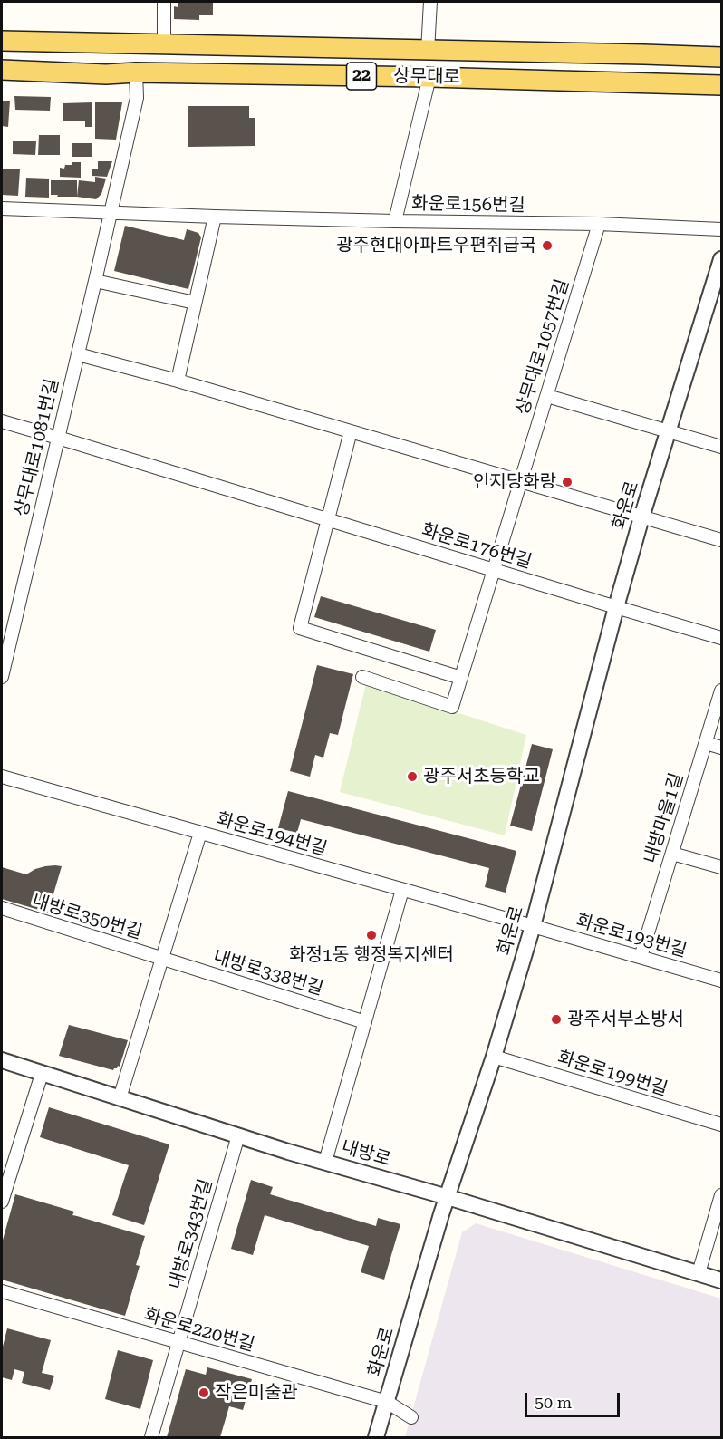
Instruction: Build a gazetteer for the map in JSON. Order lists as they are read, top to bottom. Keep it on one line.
{"streets":{"main road":["22","상무대로"],"street":["화운로156번길","상무대로1057번길","상무대로1081번길","화운로","화운로176번길","내방마을1길","화운로194번길","내방로350번길","화운로193번길","내방로338번길","화운로199번길","내방로","내방로343번길","화운로220번길"]},"crossings":[["상무대로","상무대로1081번길"],["화운로156번길","상무대로1057번길"],["화운로156번길","상무대로1081번길"],["상무대로1057번길","화운로176번길"],["상무대로1081번길","화운로176번길"],["화운로","화운로176번길"],["화운로","화운로194번길"],["화운로","화운로193번길"],["화운로","화운로199번길"],["화운로","내방로"],["화운로","화운로220번길"],["내방마을1길","화운로193번길"],["화운로194번길","화운로193번길"],["내방로350번길","내방로338번길"],["내방로","내방로343번길"],["내방로343번길","화운로220번길"]],"places":["광주현대아파트우편취급국","인지당화랑","광주서초등학교","화정1동 행정복지센터","광주서부소방서","작은미술관"],"scale_bar":"50 m"}
